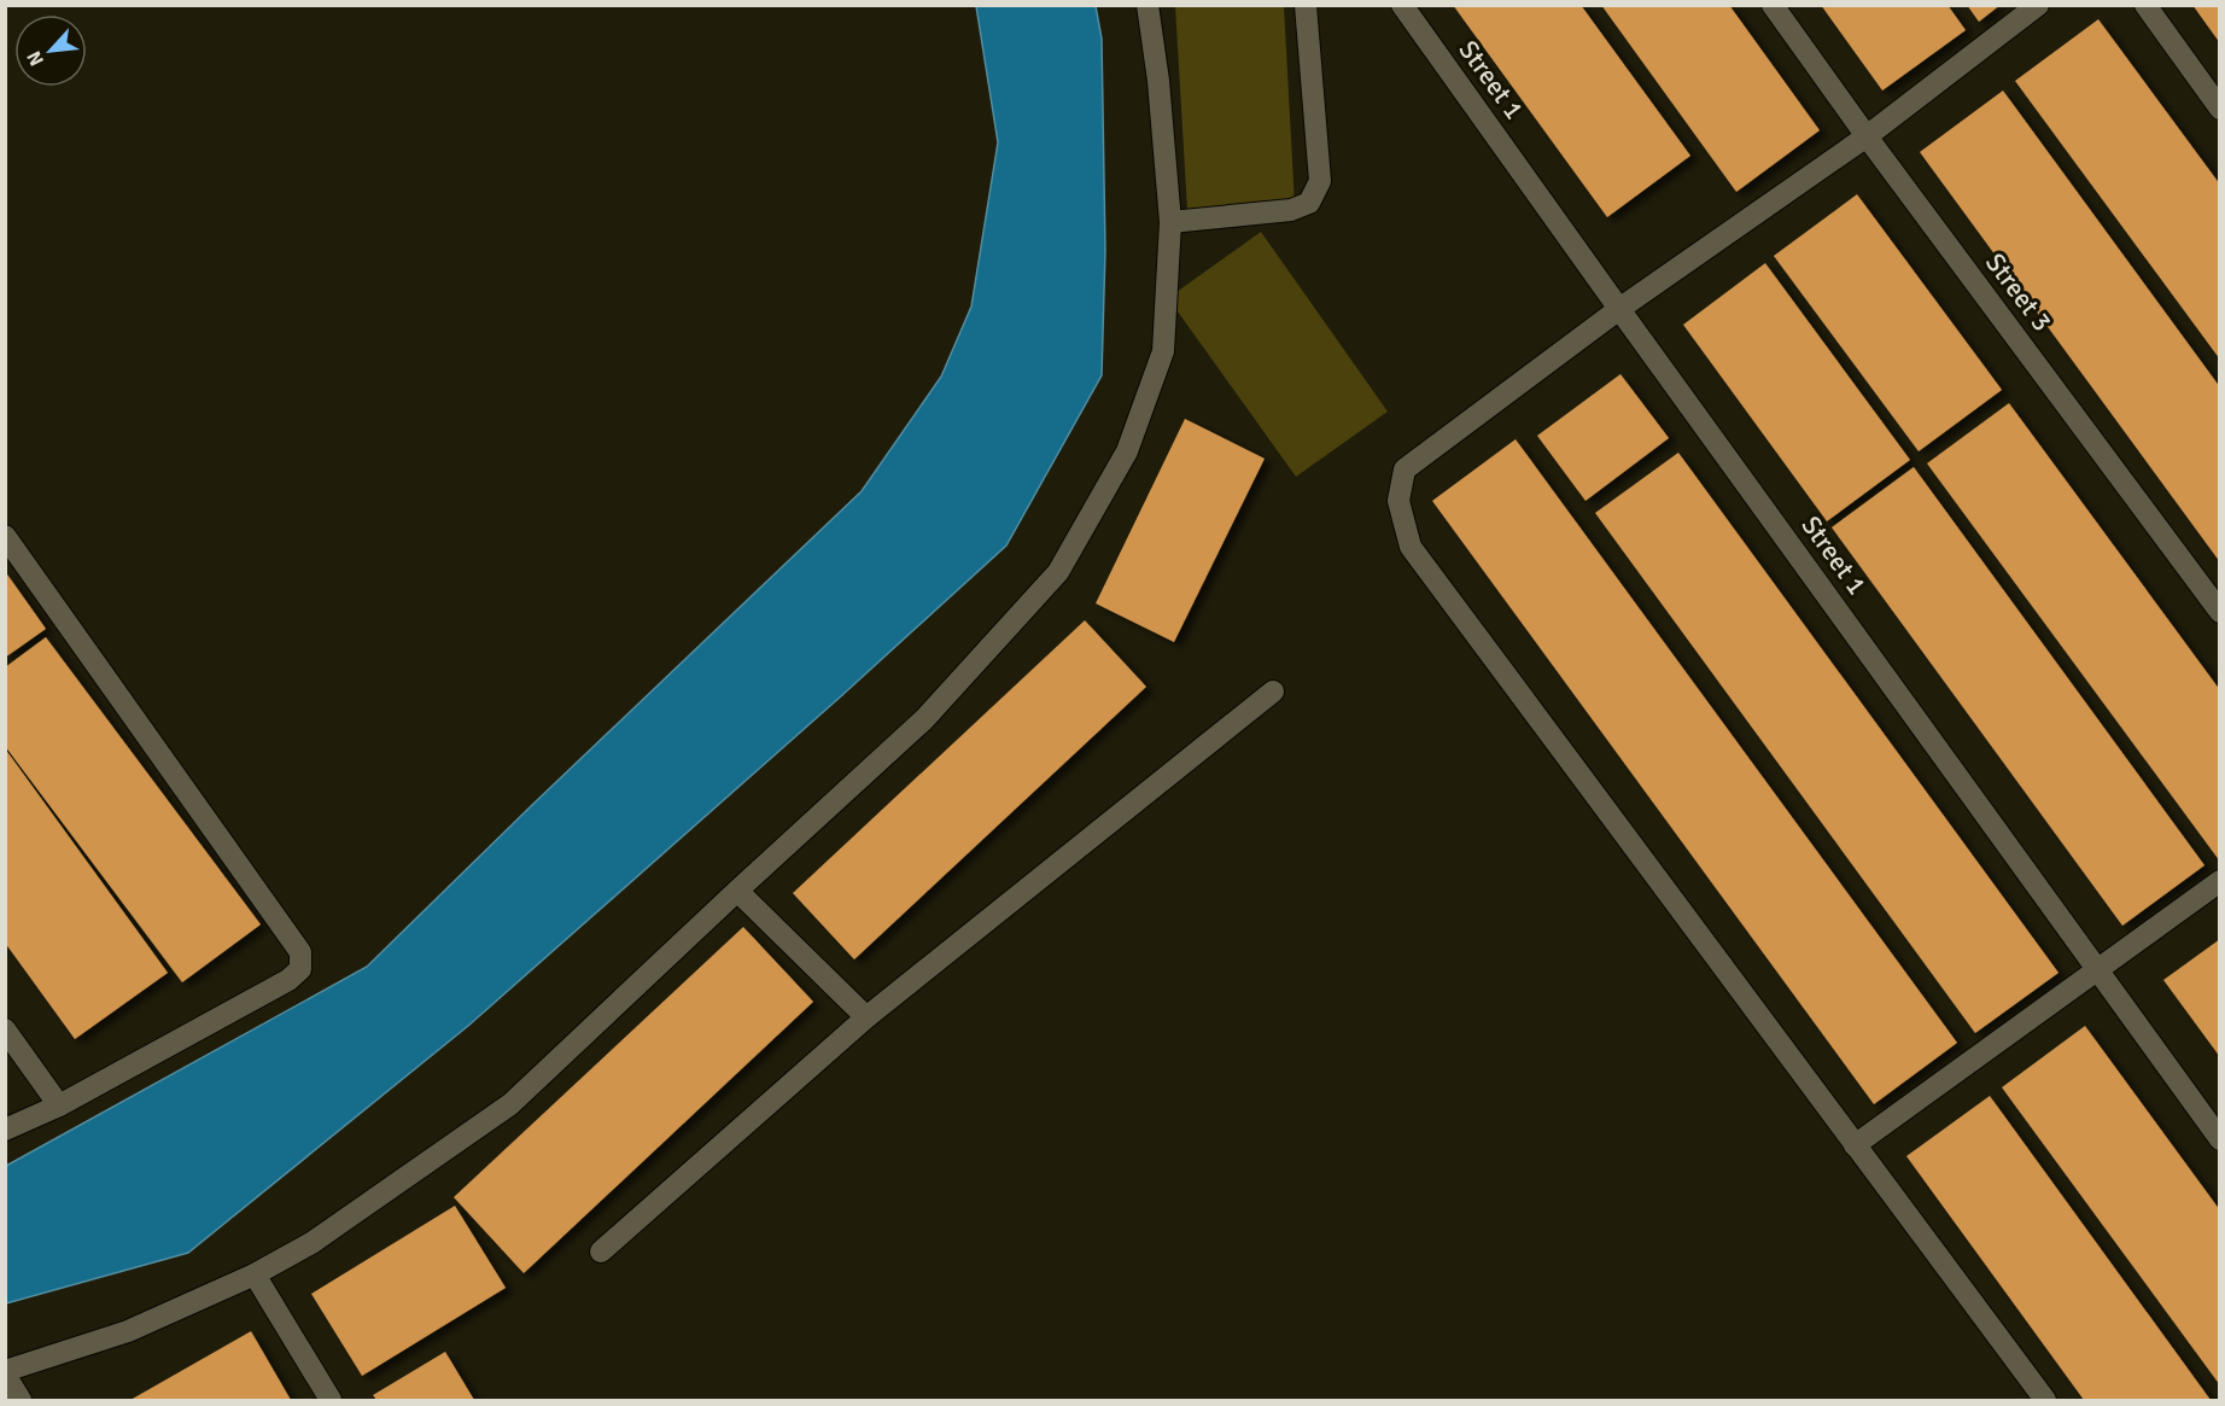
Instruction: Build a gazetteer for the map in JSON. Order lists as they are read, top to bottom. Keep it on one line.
{"streets":{"street":["Street 1","Street 3"]},"north":"bottom left"}
